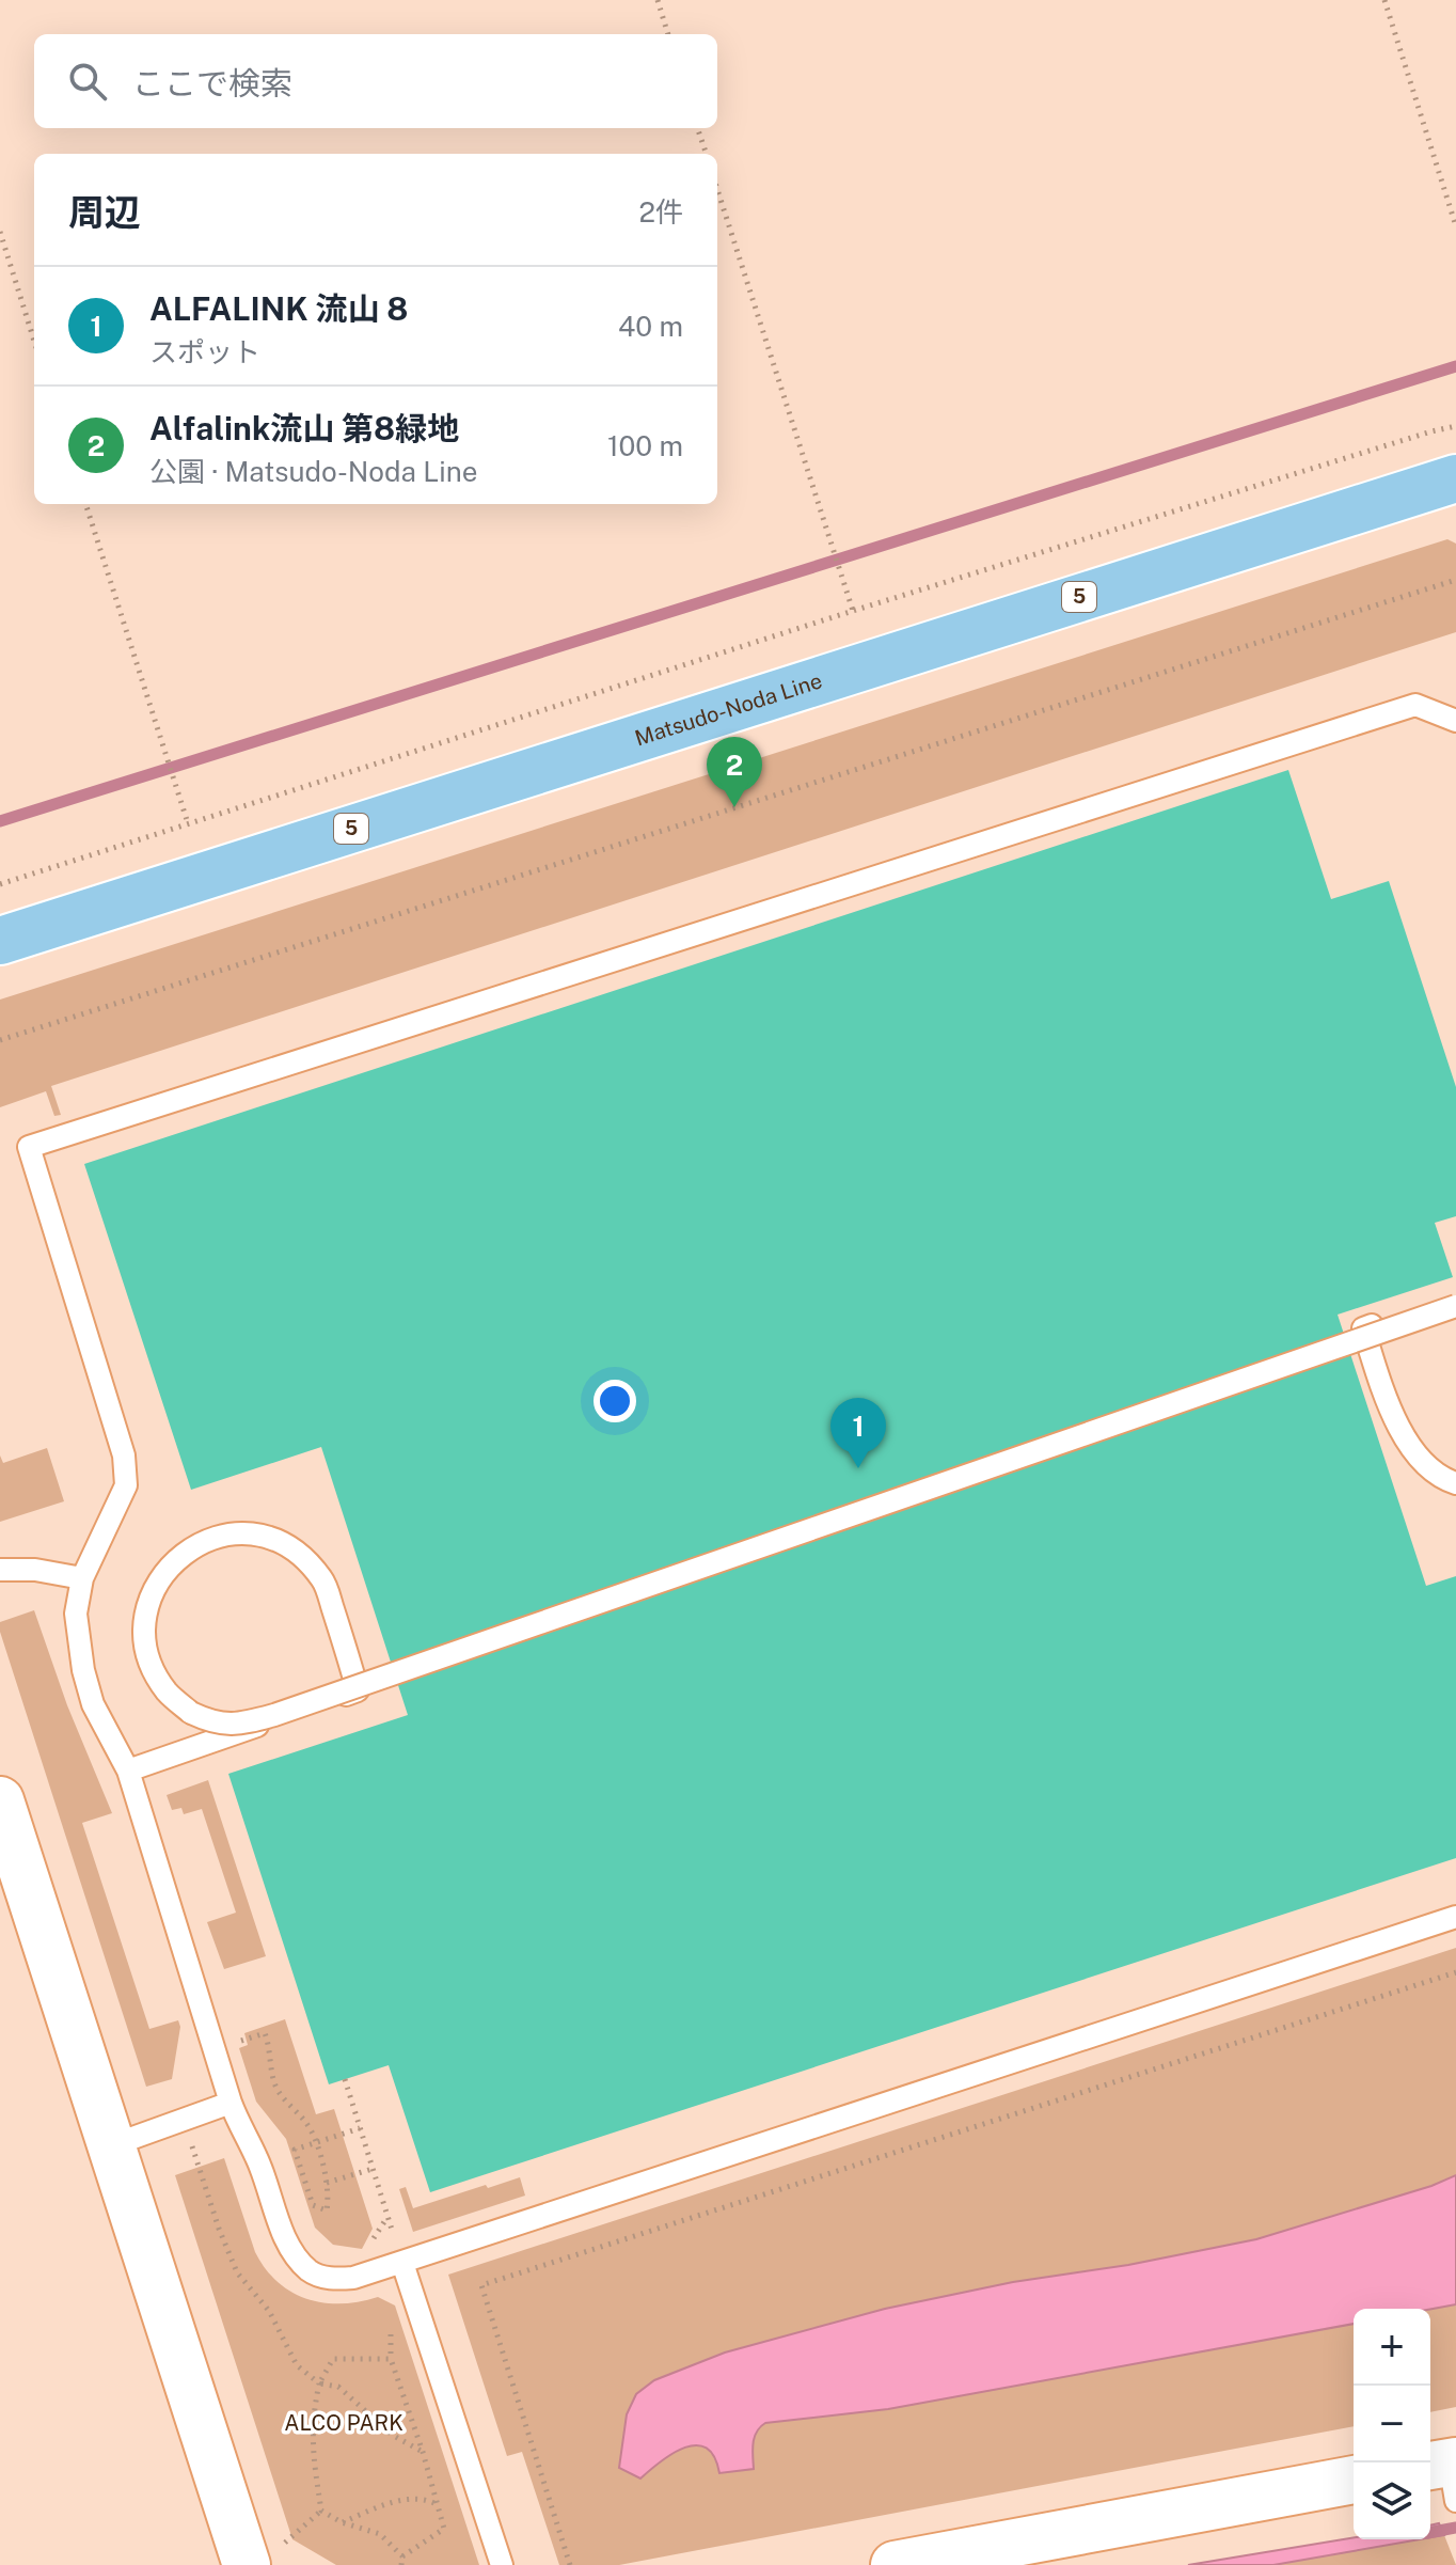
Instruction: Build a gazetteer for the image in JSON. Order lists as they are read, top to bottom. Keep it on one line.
{"streets":{"main road":["5","Matsudo-Noda Line"]},"parks":["ALCO PARK"],"page":{"search":"ここで検索","heading":["周辺","2件"],"list":[{"mark":"1","name":"ALFALINK 流山 8","note":"スポット","value":"40 m"},{"mark":"2","name":"Alfalink流山 第8緑地","note":"公園 · Matsudo-Noda Line","value":"100 m"}],"pins":["2","1"],"map_buttons":["+","−"]}}
